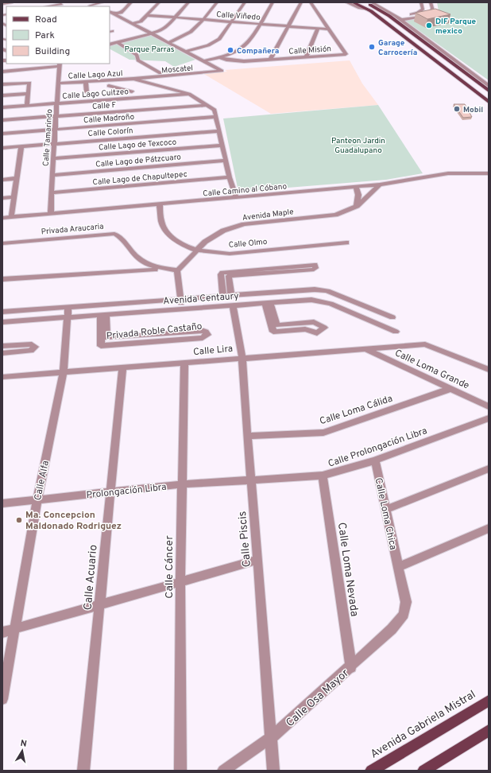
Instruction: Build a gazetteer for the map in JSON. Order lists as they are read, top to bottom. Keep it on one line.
{"streets":{"main road":["Avenida Gabriela Mistral"],"street":["Calle Viñedo","Calle Misión","Moscatel","Calle Lago Azul","Calle Lago Cuitzeo","Calle F","Calle Madroño","Calle Colorín","Calle Tamarindo","Calle Lago de Texcoco","Calle Lago de Pátzcuaro","Calle Lago de Chapultepec","Calle Camino al Cóbano","Avenida Maple","Privada Araucaria","Calle Olmo","Avenida Centaury","Privada Roble Castaño","Calle Lira","Calle Loma Grande","Calle Loma Cálida","Calle Prolongación Libra","Calle Alfa","Prolongación Libra","Calle Loma Chica","Calle Piscis","Calle Cáncer","Calle Loma Nevada","Calle Acuario","Calle Osa Mayor"]},"crossings":[["Calle Viñedo","Calle Misión"],["Moscatel","Calle Lago Azul"],["Calle Lago Azul","Calle Tamarindo"],["Calle Lago Cuitzeo","Calle Tamarindo"],["Calle F","Calle Tamarindo"],["Calle Madroño","Calle Tamarindo"],["Calle Colorín","Calle Tamarindo"],["Calle Tamarindo","Calle Lago de Texcoco"],["Calle Tamarindo","Calle Lago de Pátzcuaro"],["Calle Tamarindo","Calle Lago de Chapultepec"],["Calle Tamarindo","Calle Camino al Cóbano"],["Calle Camino al Cóbano","Avenida Maple"],["Calle Camino al Cóbano","Calle Olmo"],["Avenida Maple","Calle Olmo"],["Avenida Centaury","Privada Roble Castaño"],["Avenida Centaury","Calle Alfa"],["Avenida Centaury","Calle Piscis"],["Calle Lira","Calle Loma Grande"],["Calle Lira","Calle Alfa"],["Calle Lira","Calle Piscis"],["Calle Lira","Calle Cáncer"],["Calle Lira","Calle Acuario"],["Calle Loma Grande","Calle Loma Cálida"],["Calle Loma Cálida","Calle Piscis"],["Calle Prolongación Libra","Prolongación Libra"],["Calle Prolongación Libra","Calle Loma Chica"],["Calle Prolongación Libra","Calle Piscis"],["Calle Prolongación Libra","Calle Loma Nevada"],["Calle Alfa","Prolongación Libra"],["Prolongación Libra","Calle Piscis"],["Prolongación Libra","Calle Cáncer"],["Prolongación Libra","Calle Acuario"],["Calle Loma Chica","Calle Osa Mayor"],["Calle Piscis","Calle Osa Mayor"],["Calle Loma Nevada","Calle Osa Mayor"]],"parks":["Parque Parras","Panteon Jardin Guadalupano"],"places":["DIF Parque mexico","Garage Carrocería","Compañera","Mobil","Ma. Concepcion Maldonado Rodriguez"],"legend":["Road","Park","Building"],"north":"top"}
